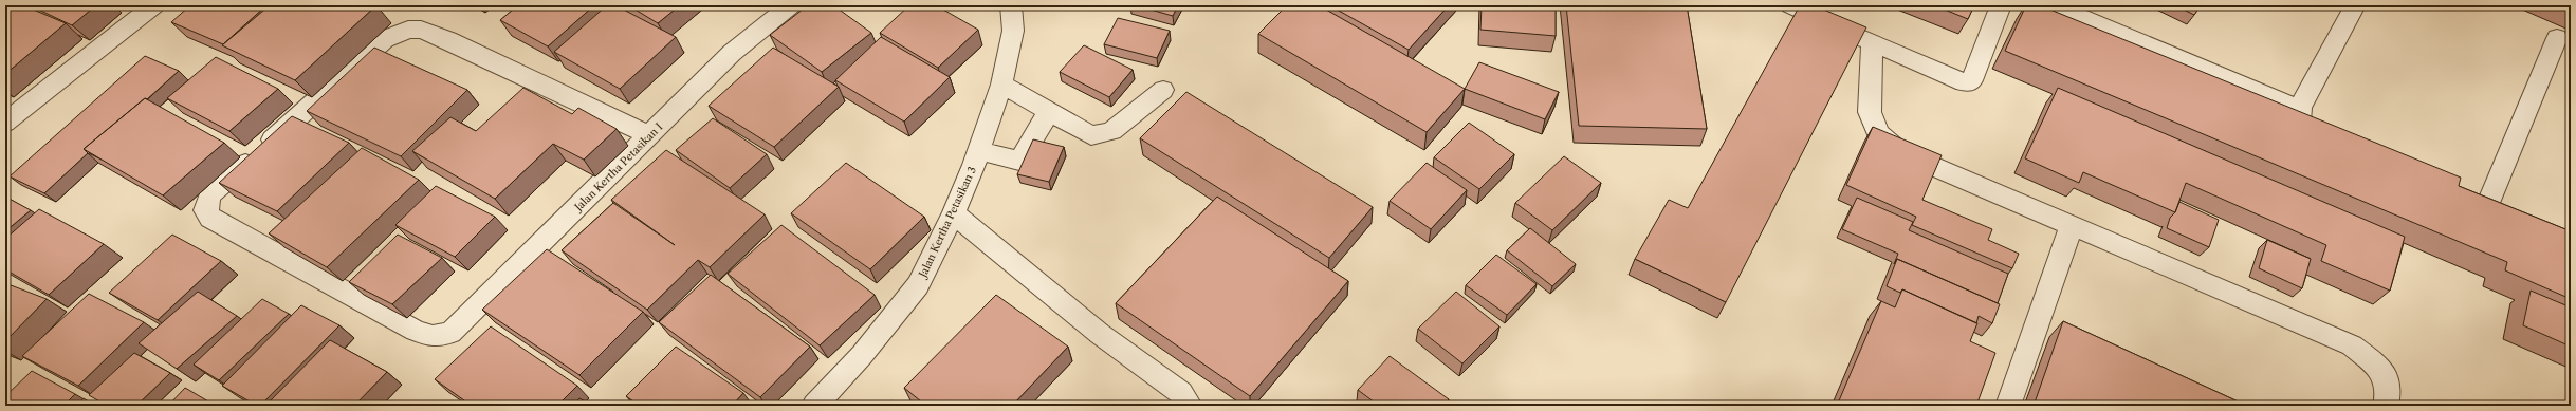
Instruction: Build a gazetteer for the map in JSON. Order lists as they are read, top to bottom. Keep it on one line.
{"streets":{"street":["Jalan Kertha Petasikan I","Jalan Kertha Petasikan 3"]}}
